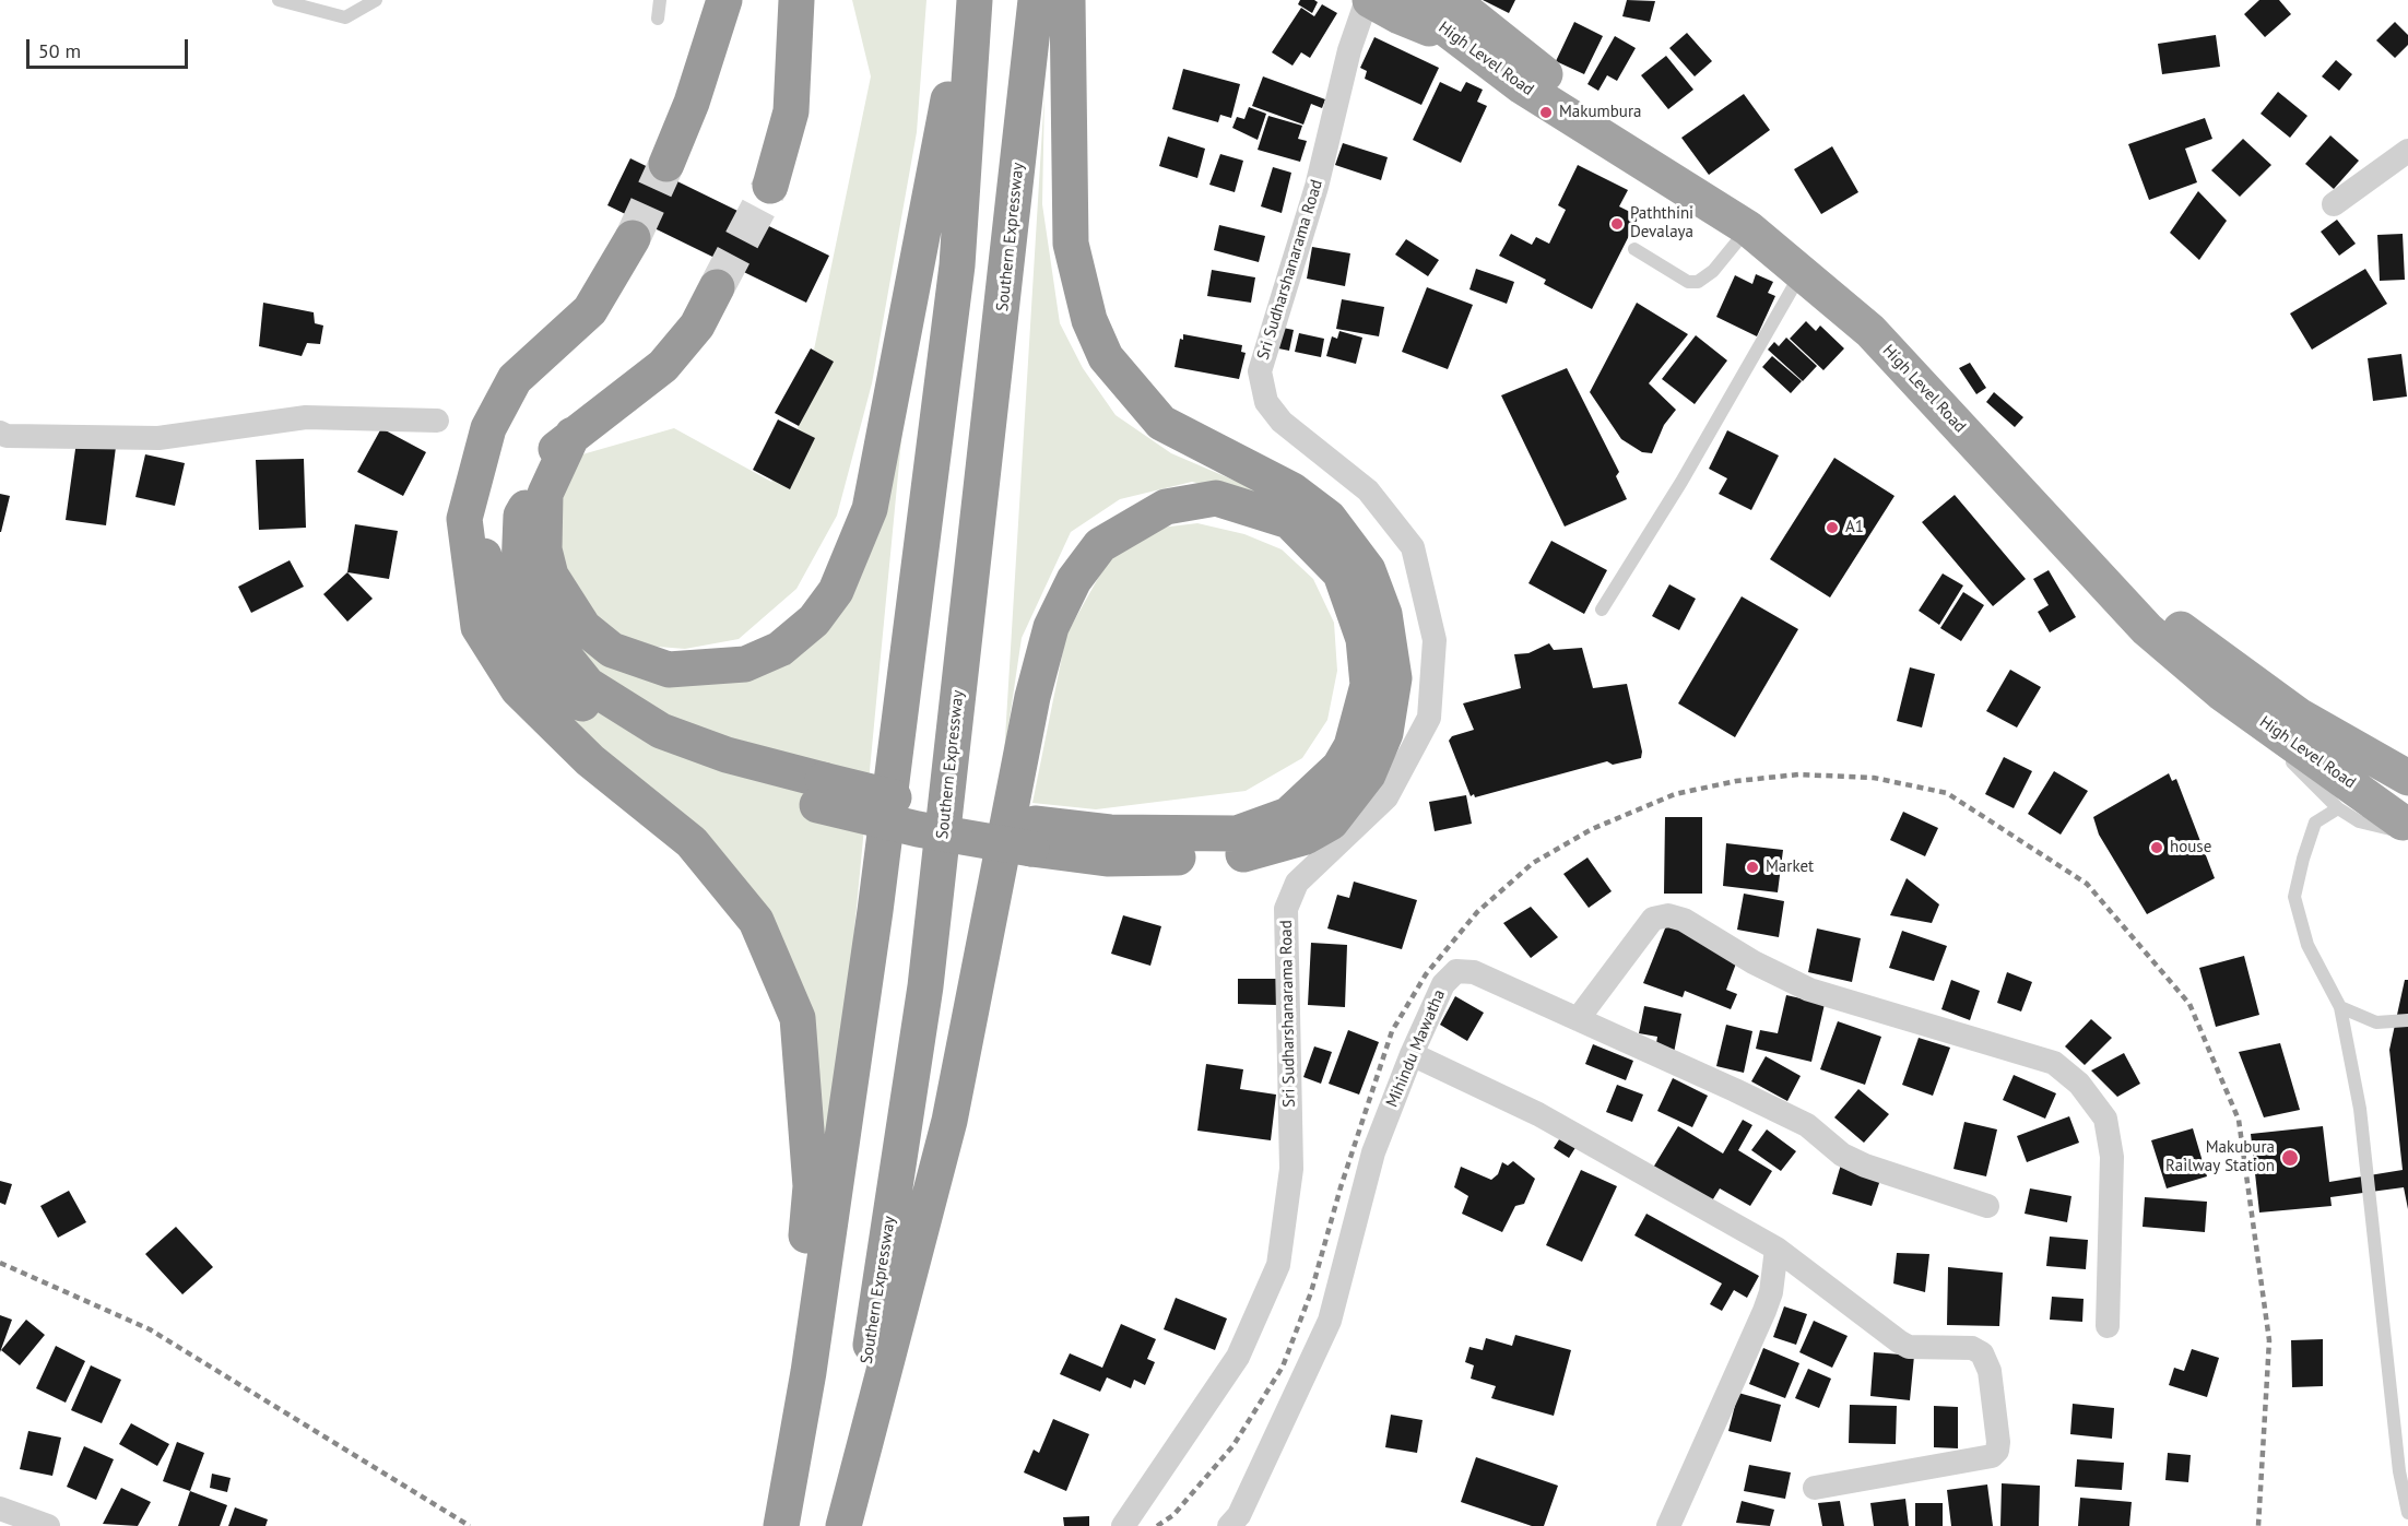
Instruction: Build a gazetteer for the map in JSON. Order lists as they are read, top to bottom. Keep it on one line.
{"streets":{"highway":["High Level Road","Southern Expressway"],"street":["Sri Sudharshanarama Road","Mihindu Mawatha"]},"places":["Makumbura","Paththini Devalaya","A1","house","Market","Makubura Railway Station"],"scale_bar":"50 m"}
